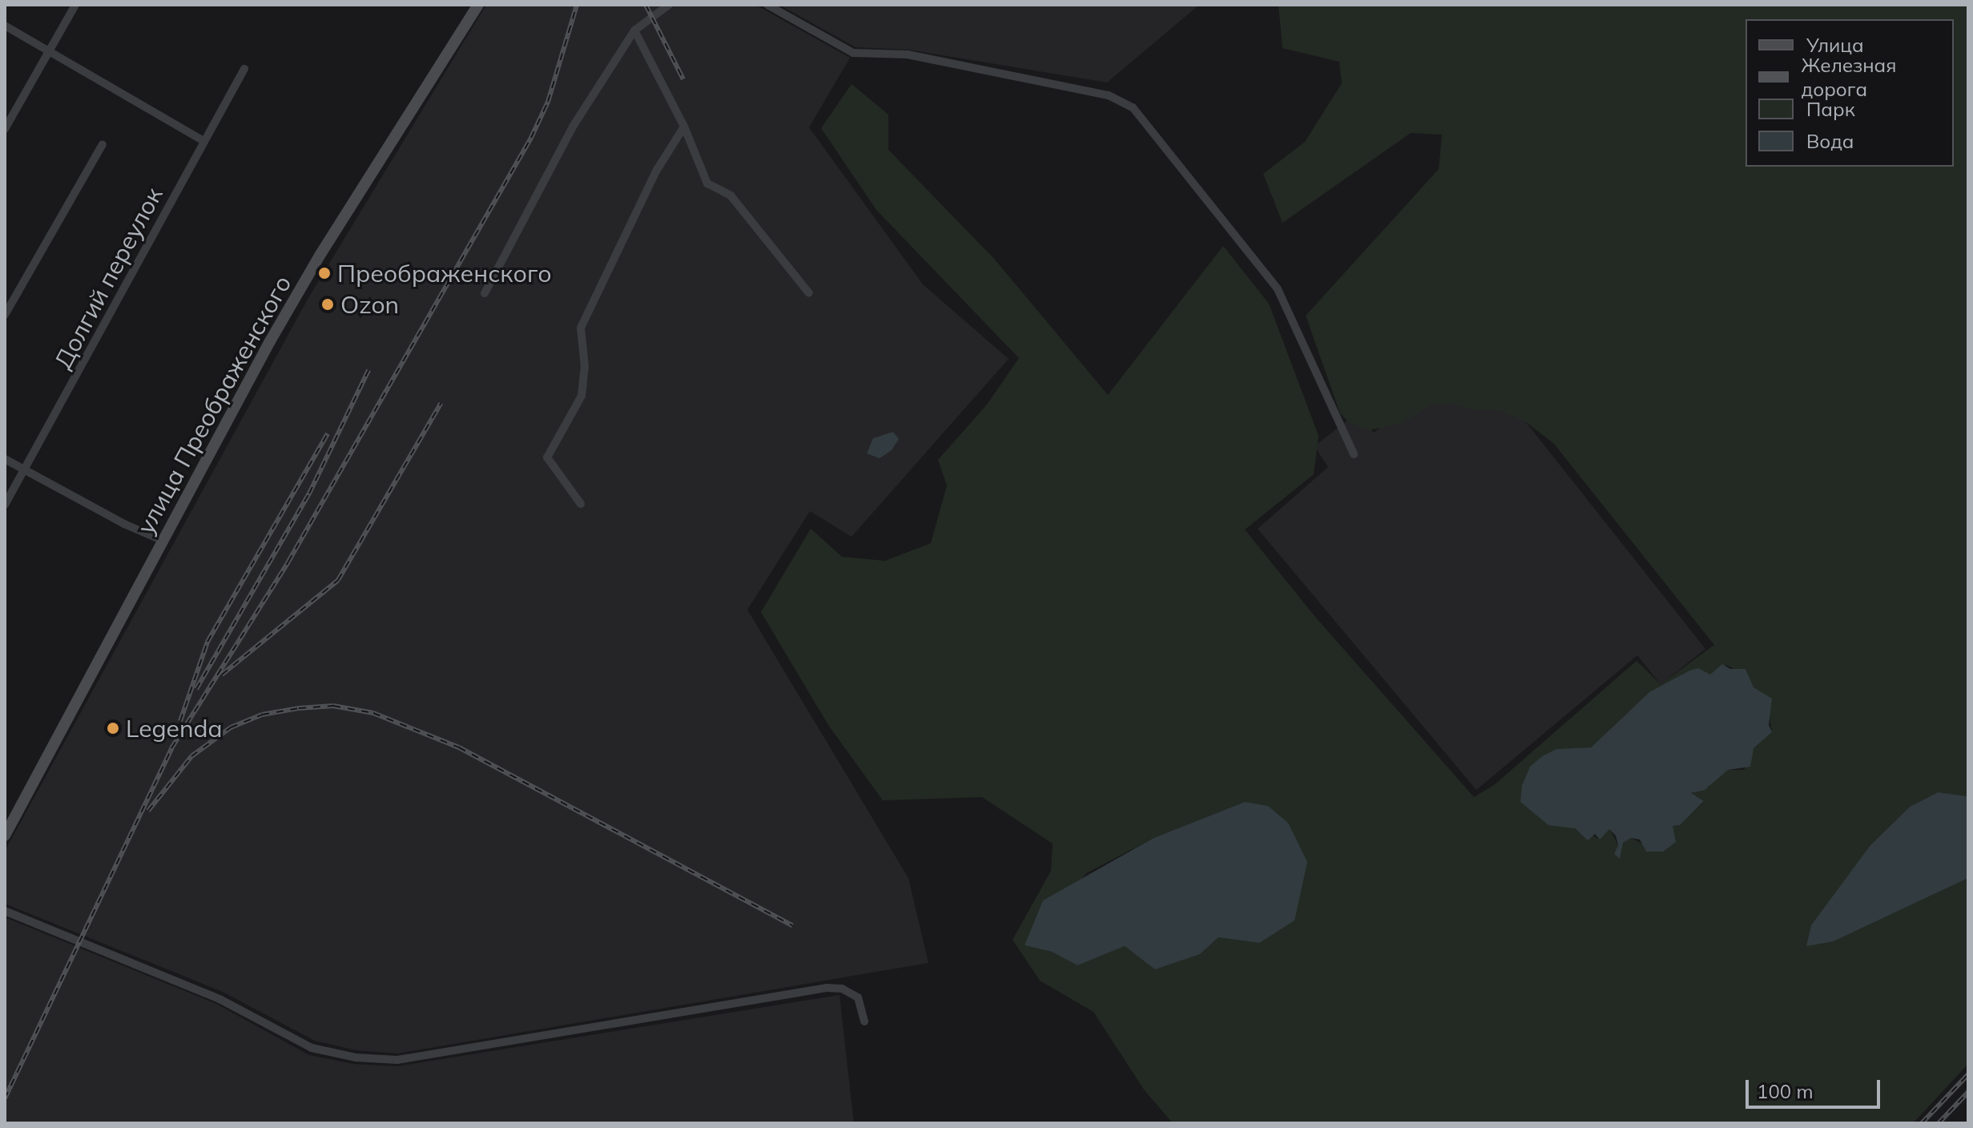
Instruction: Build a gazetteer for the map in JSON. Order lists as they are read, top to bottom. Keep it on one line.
{"streets":{"street":["Долгий переулок","улица Преображенского"]},"places":["Преображенского","Ozon","Legenda"],"legend":["Улица","Железная дорога","Парк","Вода"],"scale_bar":"100 m"}
